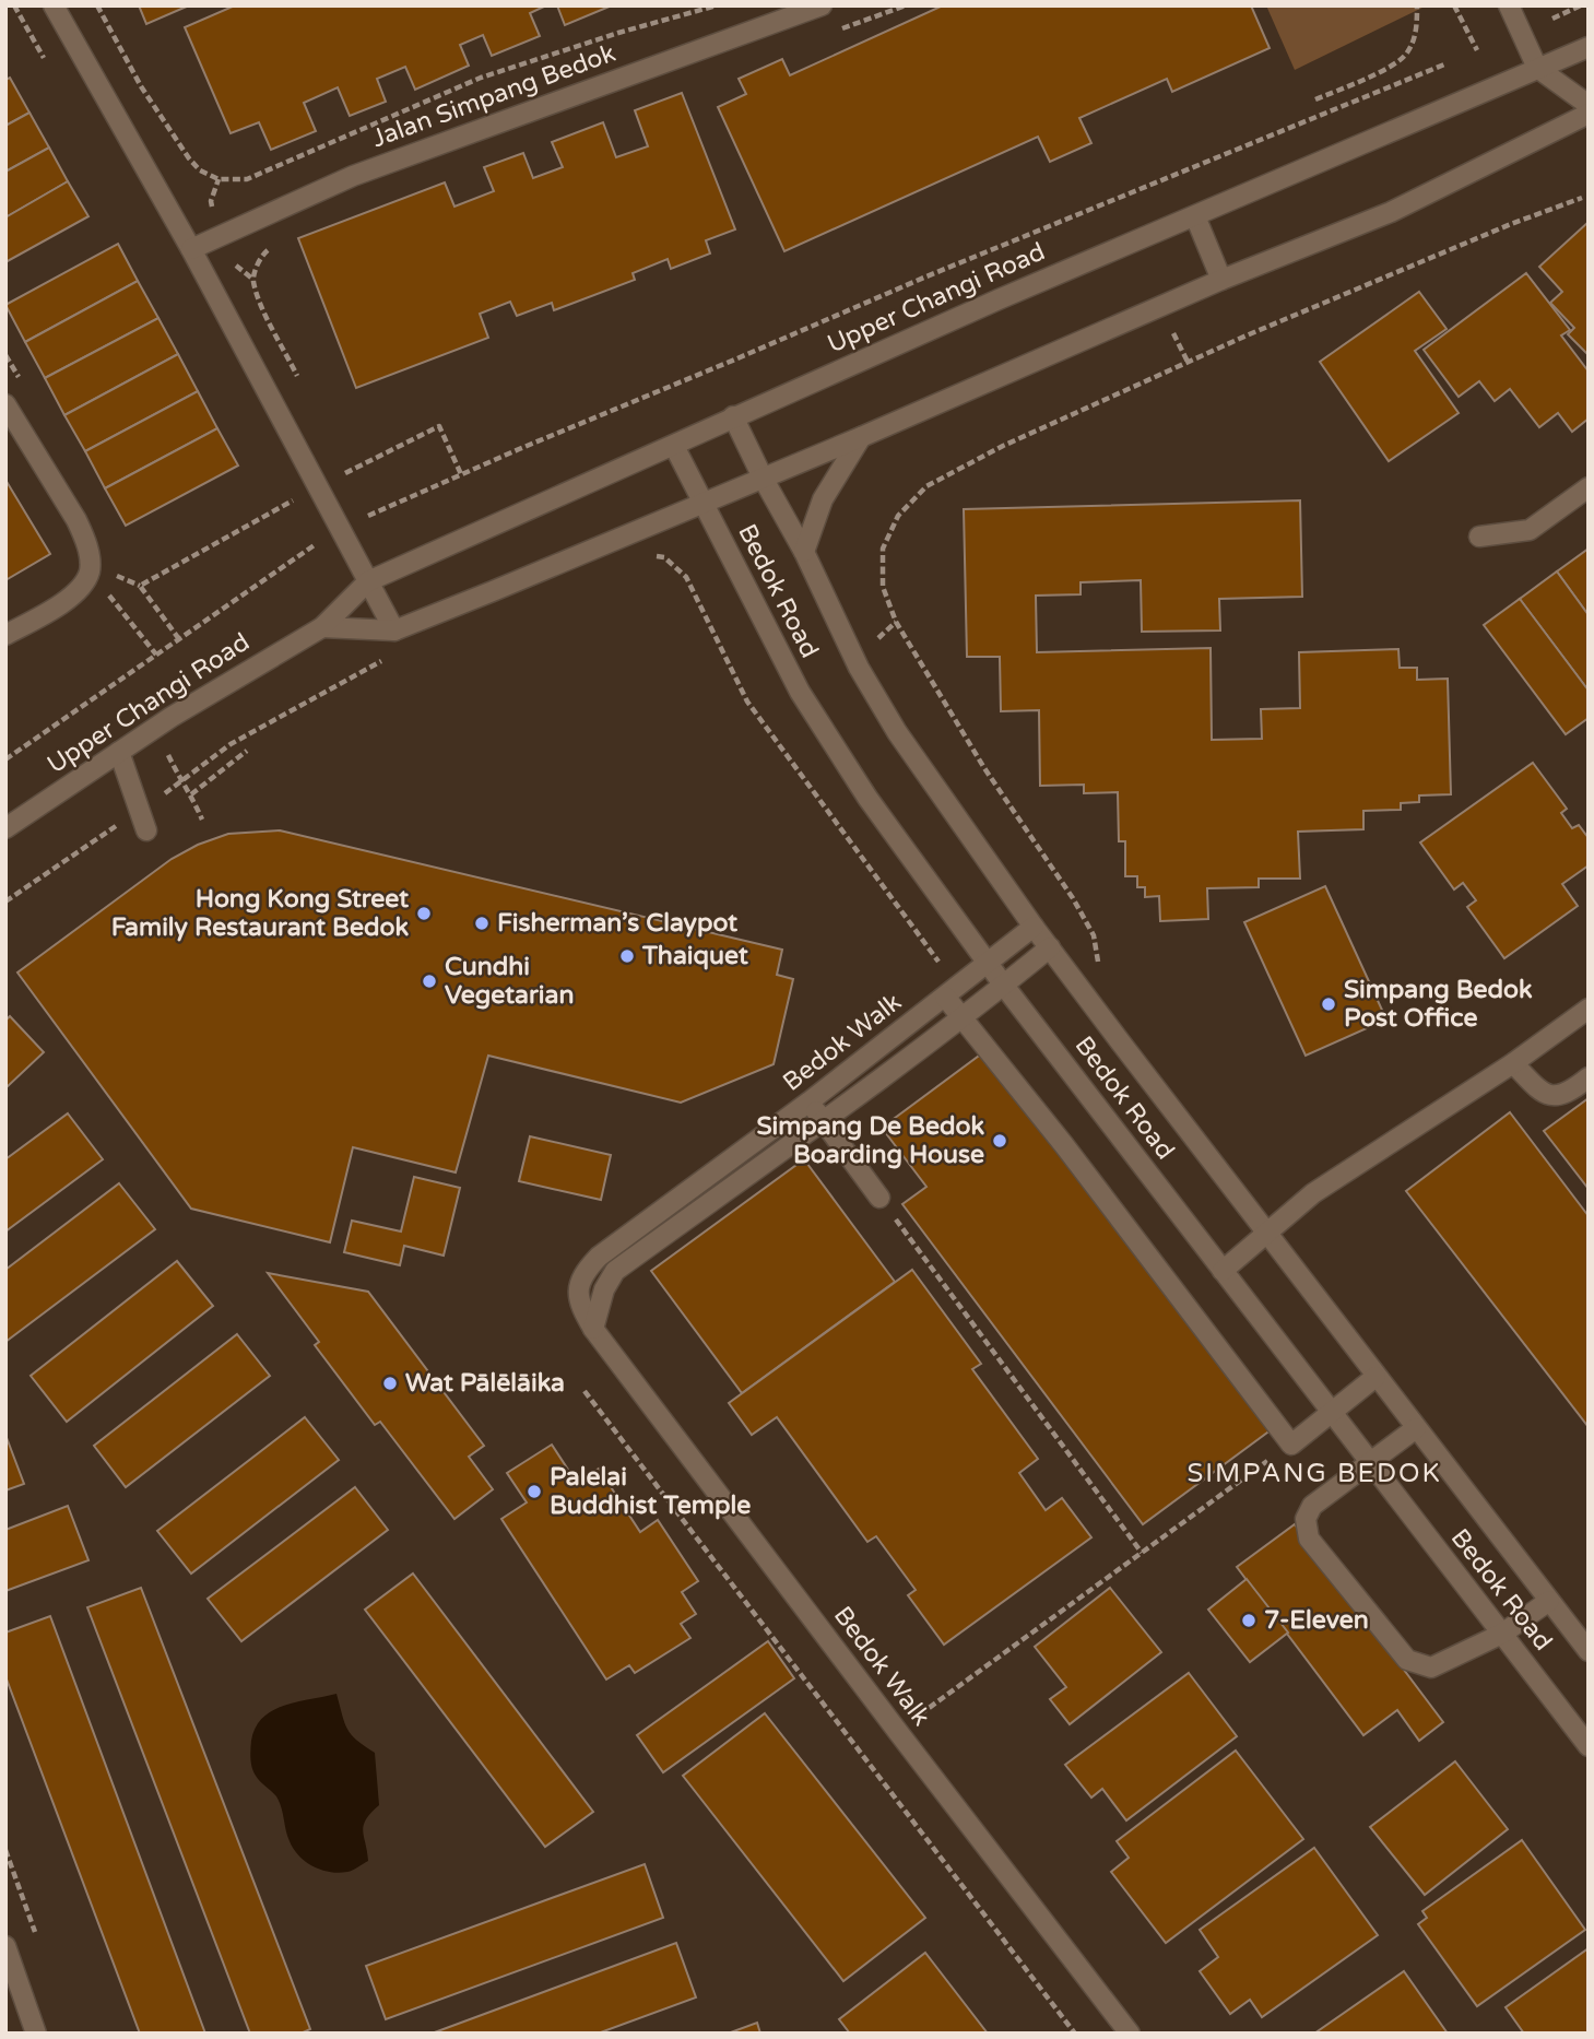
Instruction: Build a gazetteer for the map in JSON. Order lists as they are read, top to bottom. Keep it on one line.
{"streets":{"street":["Jalan Simpang Bedok","Upper Changi Road","Bedok Road","Bedok Walk"]},"crossings":[["Upper Changi Road","Bedok Road"],["Bedok Road","Bedok Walk"]],"districts":["SIMPANG BEDOK"],"places":["Hong Kong Street Family Restaurant Bedok","Fisherman’s Claypot","Thaiquet","Cundhi Vegetarian","Simpang Bedok Post Office","Simpang De Bedok Boarding House","Wat Pālēlāika","Palelai Buddhist Temple","7-Eleven"]}
